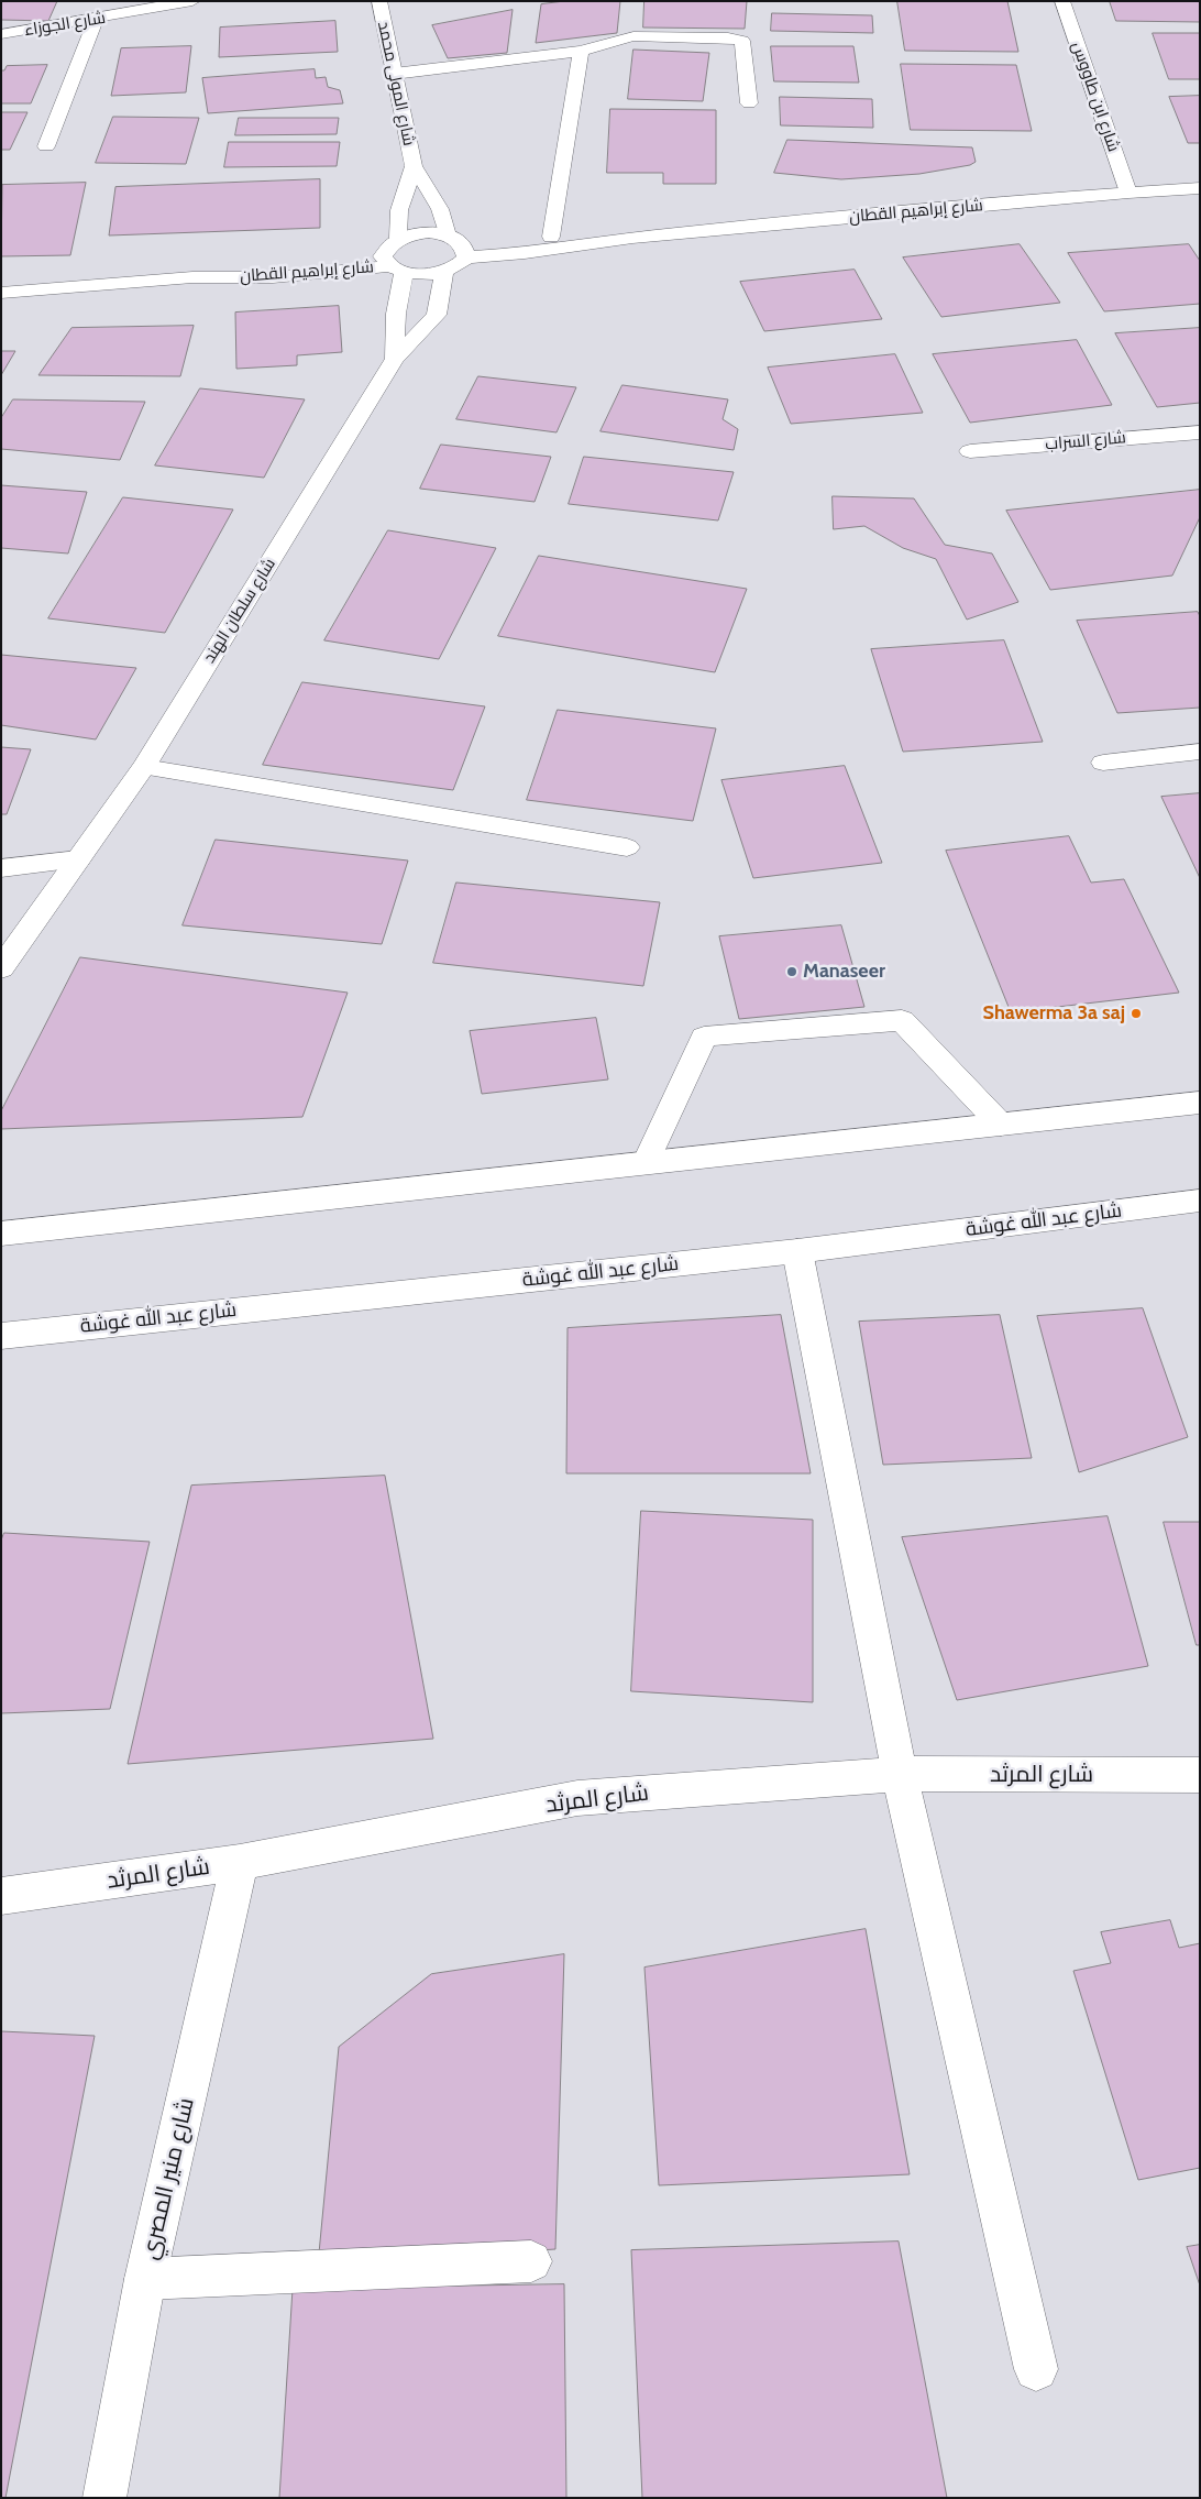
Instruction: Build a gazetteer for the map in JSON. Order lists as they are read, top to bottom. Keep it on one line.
{"streets":{"street":["شارع الجوزاء","شارع المولى محمد","شارع ابن طاووس","شارع إبراهيم القطان","شارع السراب","شارع سلطان الهند","شارع عبد الله غوشة","شارع المرثد","شارع منير المصري"]},"crossings":[["شارع المولى محمد","شارع إبراهيم القطان"],["شارع ابن طاووس","شارع إبراهيم القطان"],["شارع إبراهيم القطان","شارع سلطان الهند"],["شارع المرثد","شارع منير المصري"]],"places":["Manaseer","Shawerma 3a saj"]}
